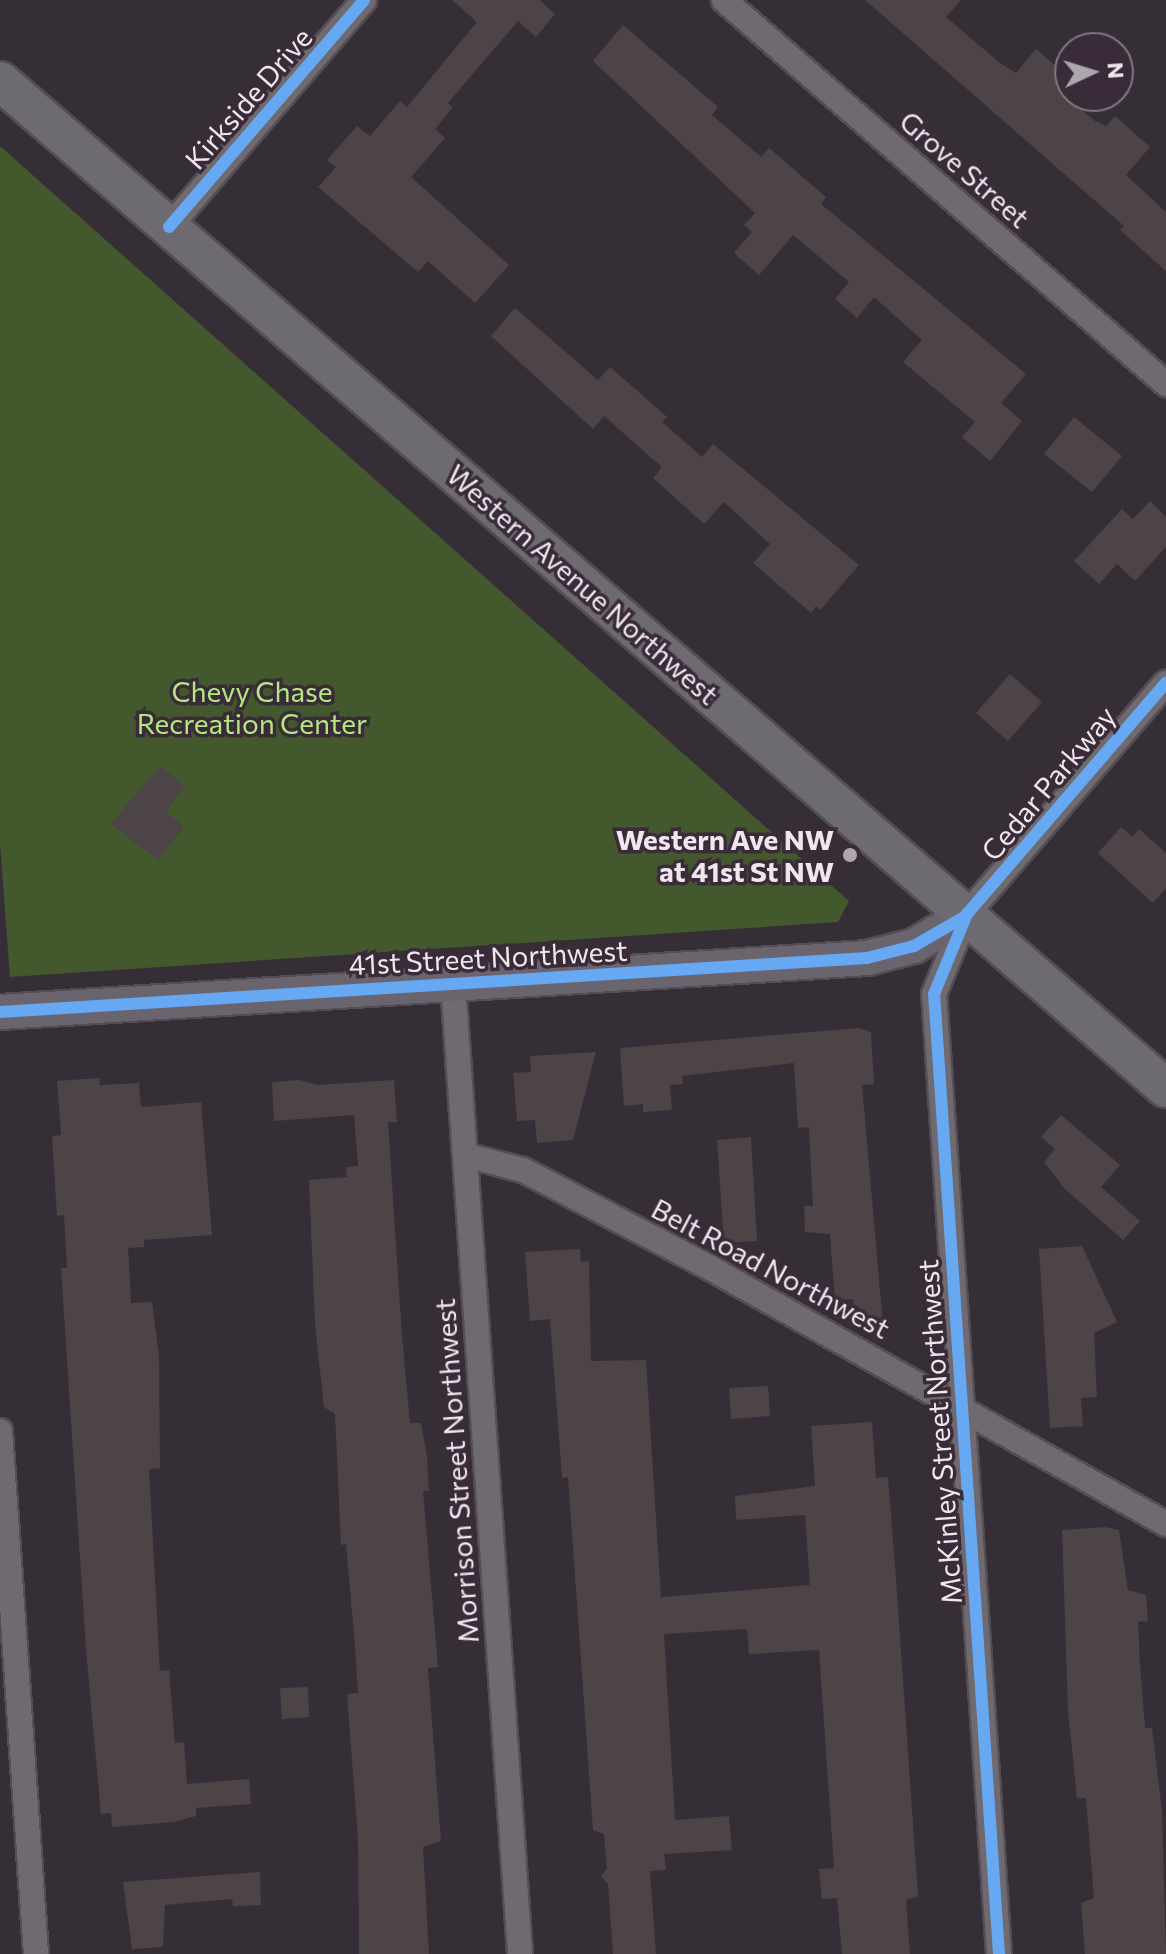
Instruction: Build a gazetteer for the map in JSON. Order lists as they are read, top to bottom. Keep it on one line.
{"streets":{"main road":["Western Avenue Northwest","41st Street Northwest"],"street":["Kirkside Drive","Grove Street","Cedar Parkway","Belt Road Northwest","McKinley Street Northwest","Morrison Street Northwest"]},"crossings":[["Kirkside Drive","Western Avenue Northwest"],["Western Avenue Northwest","Cedar Parkway"],["Western Avenue Northwest","41st Street Northwest"],["Western Avenue Northwest","McKinley Street Northwest"],["Cedar Parkway","41st Street Northwest"],["Cedar Parkway","McKinley Street Northwest"],["41st Street Northwest","McKinley Street Northwest"],["41st Street Northwest","Morrison Street Northwest"],["Belt Road Northwest","McKinley Street Northwest"],["Belt Road Northwest","Morrison Street Northwest"]],"parks":["Chevy Chase Recreation Center"],"places":["Western Ave NW at 41st St NW"],"north":"right"}
